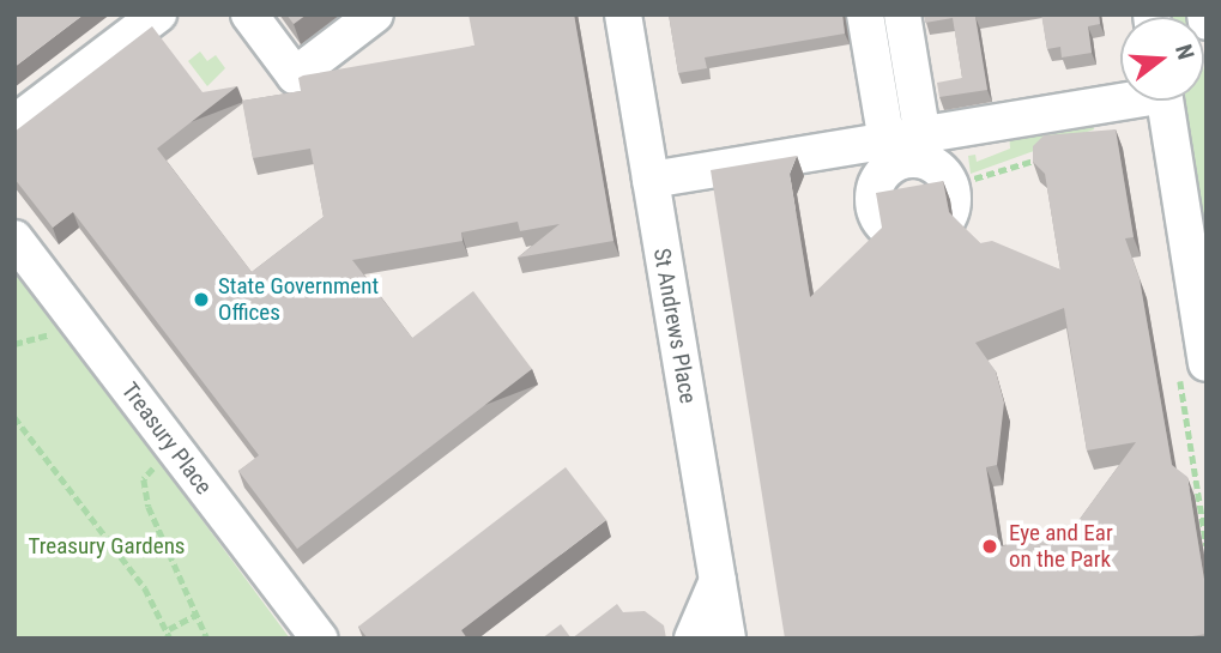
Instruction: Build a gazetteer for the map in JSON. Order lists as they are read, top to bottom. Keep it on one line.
{"streets":{"street":["St Andrews Place","Treasury Place"]},"parks":["Treasury Gardens"],"places":["State Government Offices","Eye and Ear on the Park"],"north":"right"}
